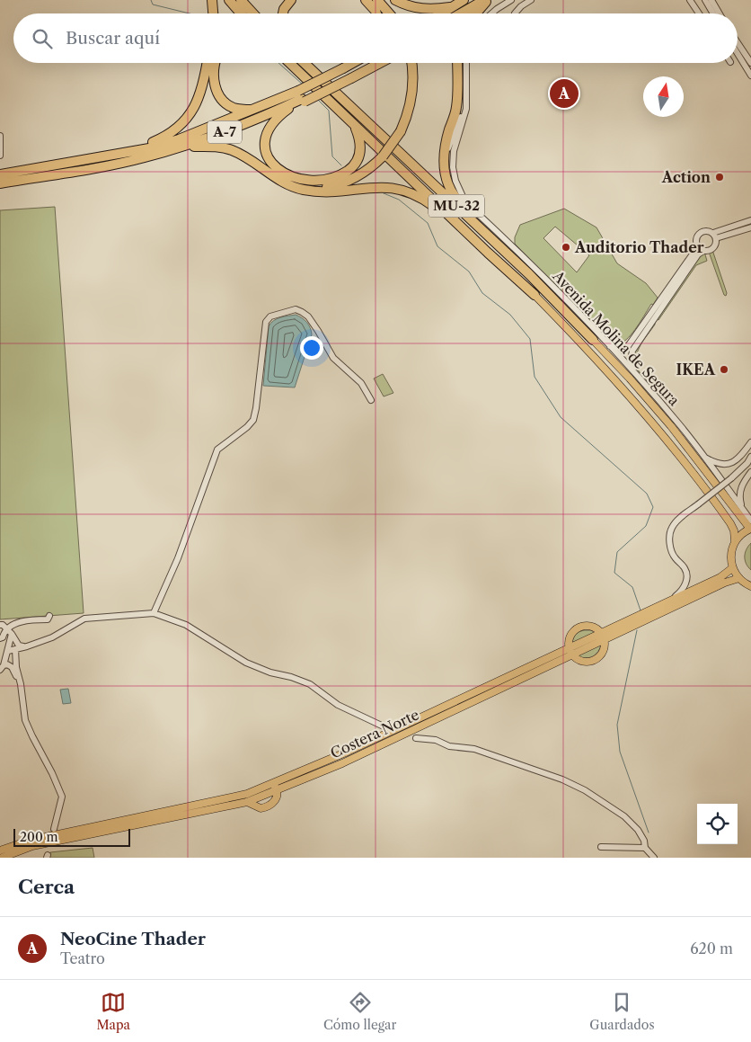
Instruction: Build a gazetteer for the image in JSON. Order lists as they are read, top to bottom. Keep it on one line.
{"streets":{"highway":["A-7","MU-32"],"main road":["Avenida Molina de Segura","Costera Norte"]},"crossings":[["MU-32","Avenida Molina de Segura"]],"places":["Action","Auditorio Thader","IKEA"],"scale_bar":"200 m","north":"top","page":{"search":"Buscar aquí","pins":"A","scale":"200 m","heading":"Cerca","list":[{"mark":"A","name":"NeoCine Thader","note":"Teatro","value":"620 m"}],"nav":["Mapa","Cómo llegar","Guardados"]}}
